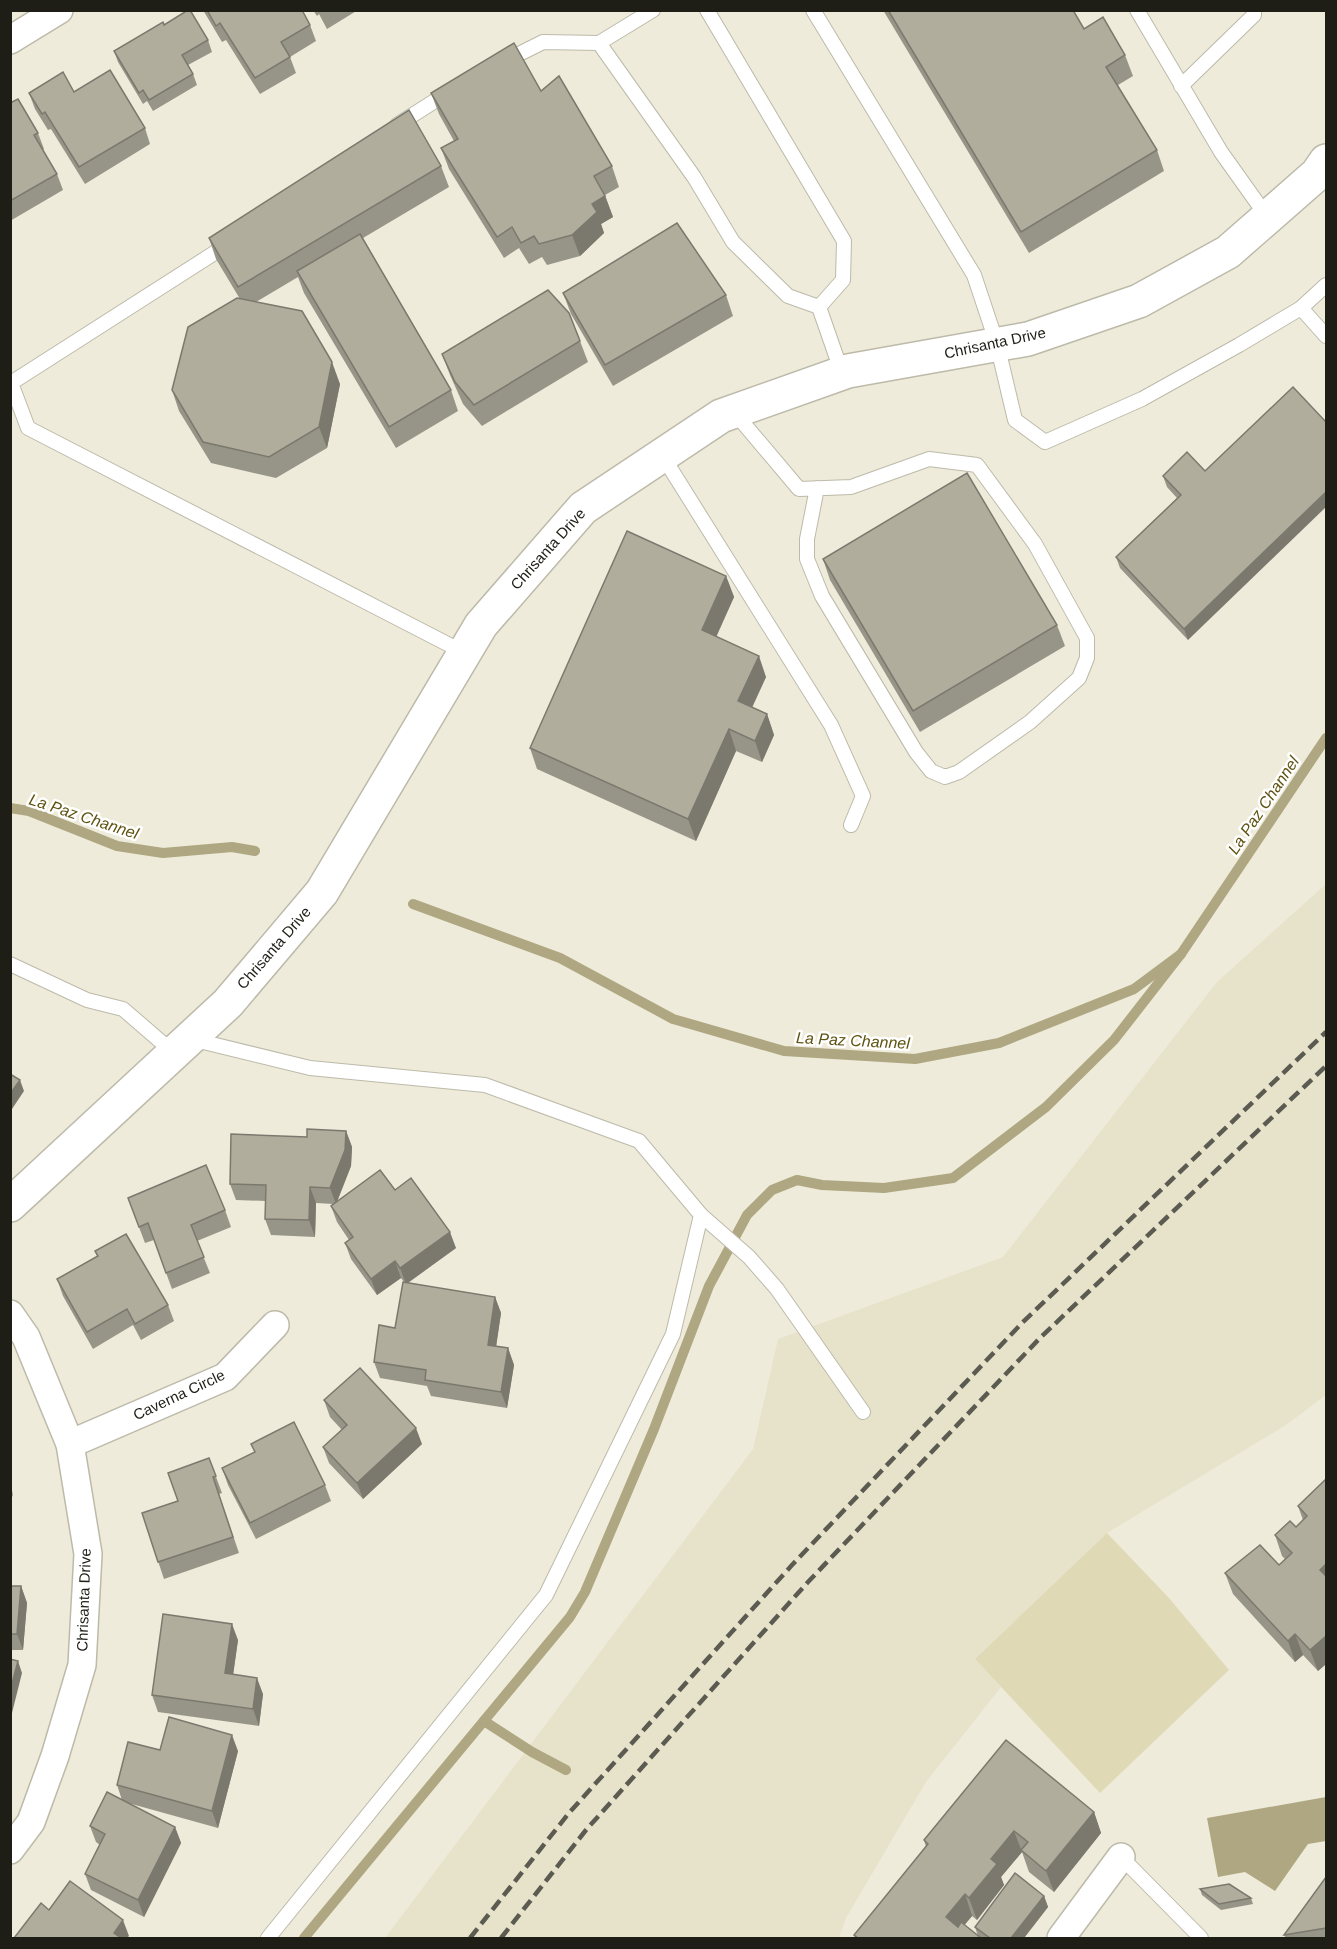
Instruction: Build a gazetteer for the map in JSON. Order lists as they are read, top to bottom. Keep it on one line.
{"streets":{"street":["Chrisanta Drive","Caverna Circle"]},"crossings":[["Chrisanta Drive","Caverna Circle"]],"water":["La Paz Channel"]}
